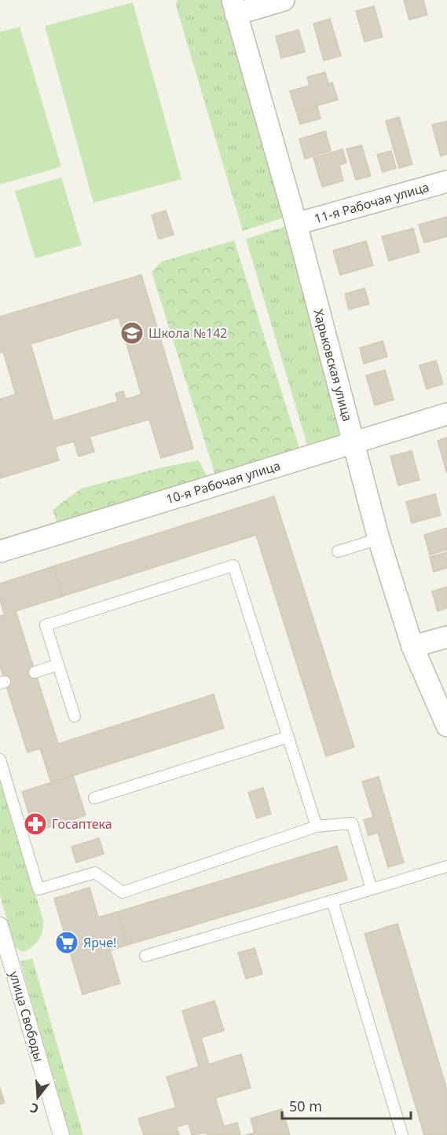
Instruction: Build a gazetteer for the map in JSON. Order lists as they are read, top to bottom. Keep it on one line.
{"streets":{"street":["11-я Рабочая улица","Харьковская улица","10-я Рабочая улица","улица Свободы"]},"crossings":[["11-я Рабочая улица","Харьковская улица"],["Харьковская улица","10-я Рабочая улица"]],"places":{"school or university":["Школа №142"],"pharmacy":["Госаптека"],"supermarket":["Ярче!"]},"scale_bar":"50 m","north":"bottom"}
